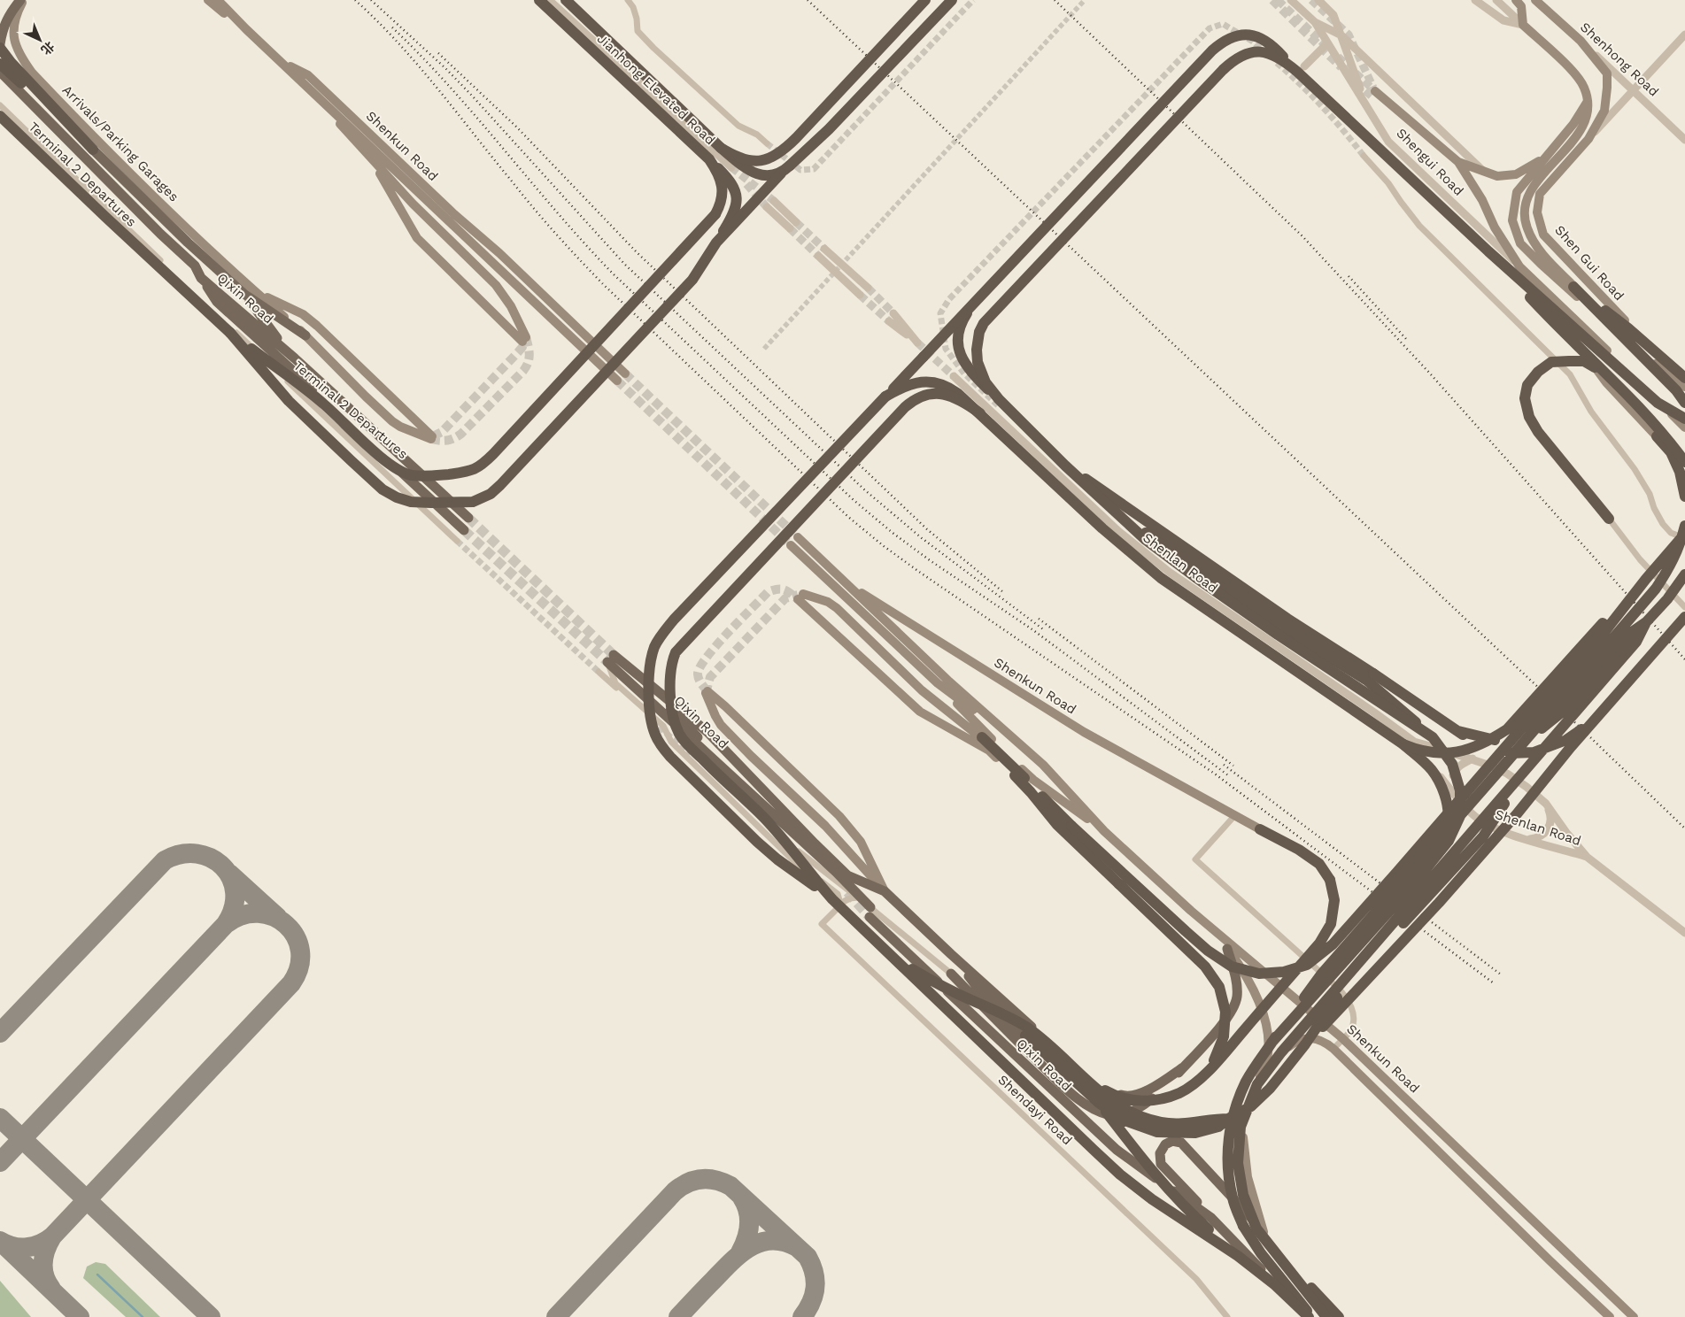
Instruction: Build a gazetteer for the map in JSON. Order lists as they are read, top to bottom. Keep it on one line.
{"streets":{"highway":["Jianhong Elevated Road","Terminal 2 Departures"],"main road":["Shenhong Road","Arrivals/Parking Garages","Shenkun Road","Shengui Road","Shen Gui Road","Qixin Road"],"street":["Shenlan Road","Shendayi Road"]},"crossings":[["Shenhong Road","Shen Gui Road"],["Jianhong Elevated Road","Terminal 2 Departures"],["Arrivals/Parking Garages","Qixin Road"],["Shengui Road","Shen Gui Road"]],"north":"bottom right"}
